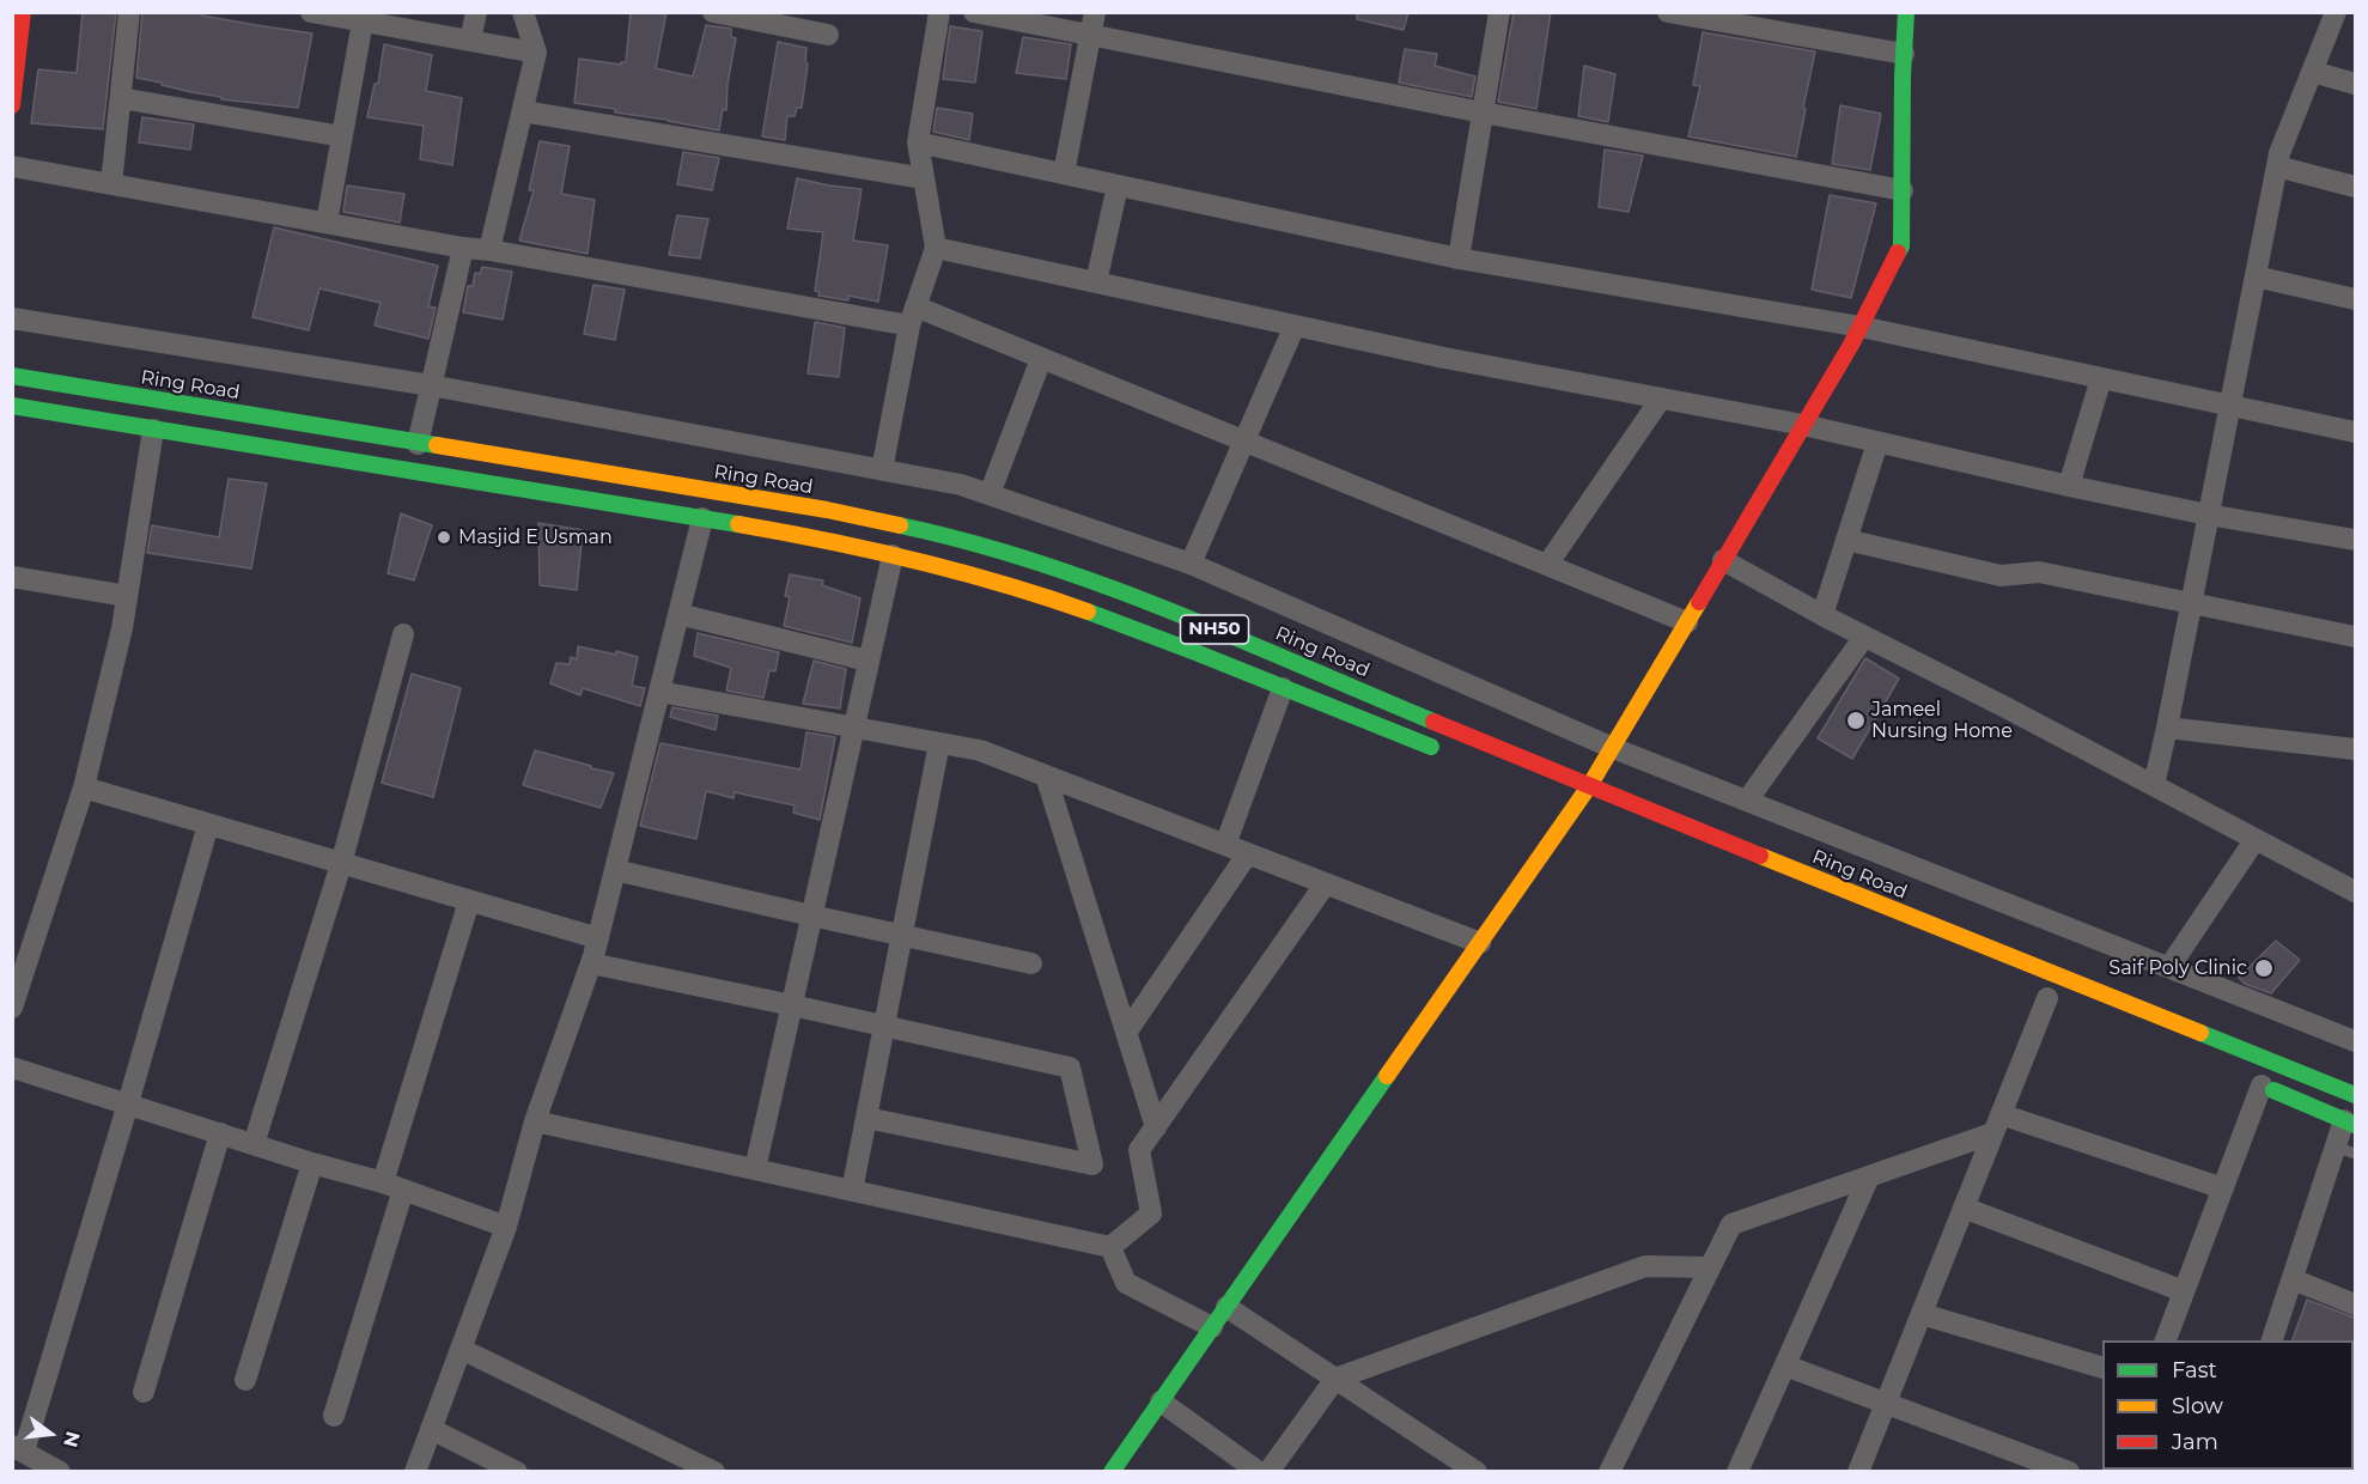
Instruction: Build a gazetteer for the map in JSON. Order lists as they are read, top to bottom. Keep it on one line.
{"streets":{"main road":["Ring Road","NH50"]},"places":["Masjid E Usman","Jameel Nursing Home","Saif Poly Clinic"],"legend":["Fast","Slow","Jam"],"north":"right"}
